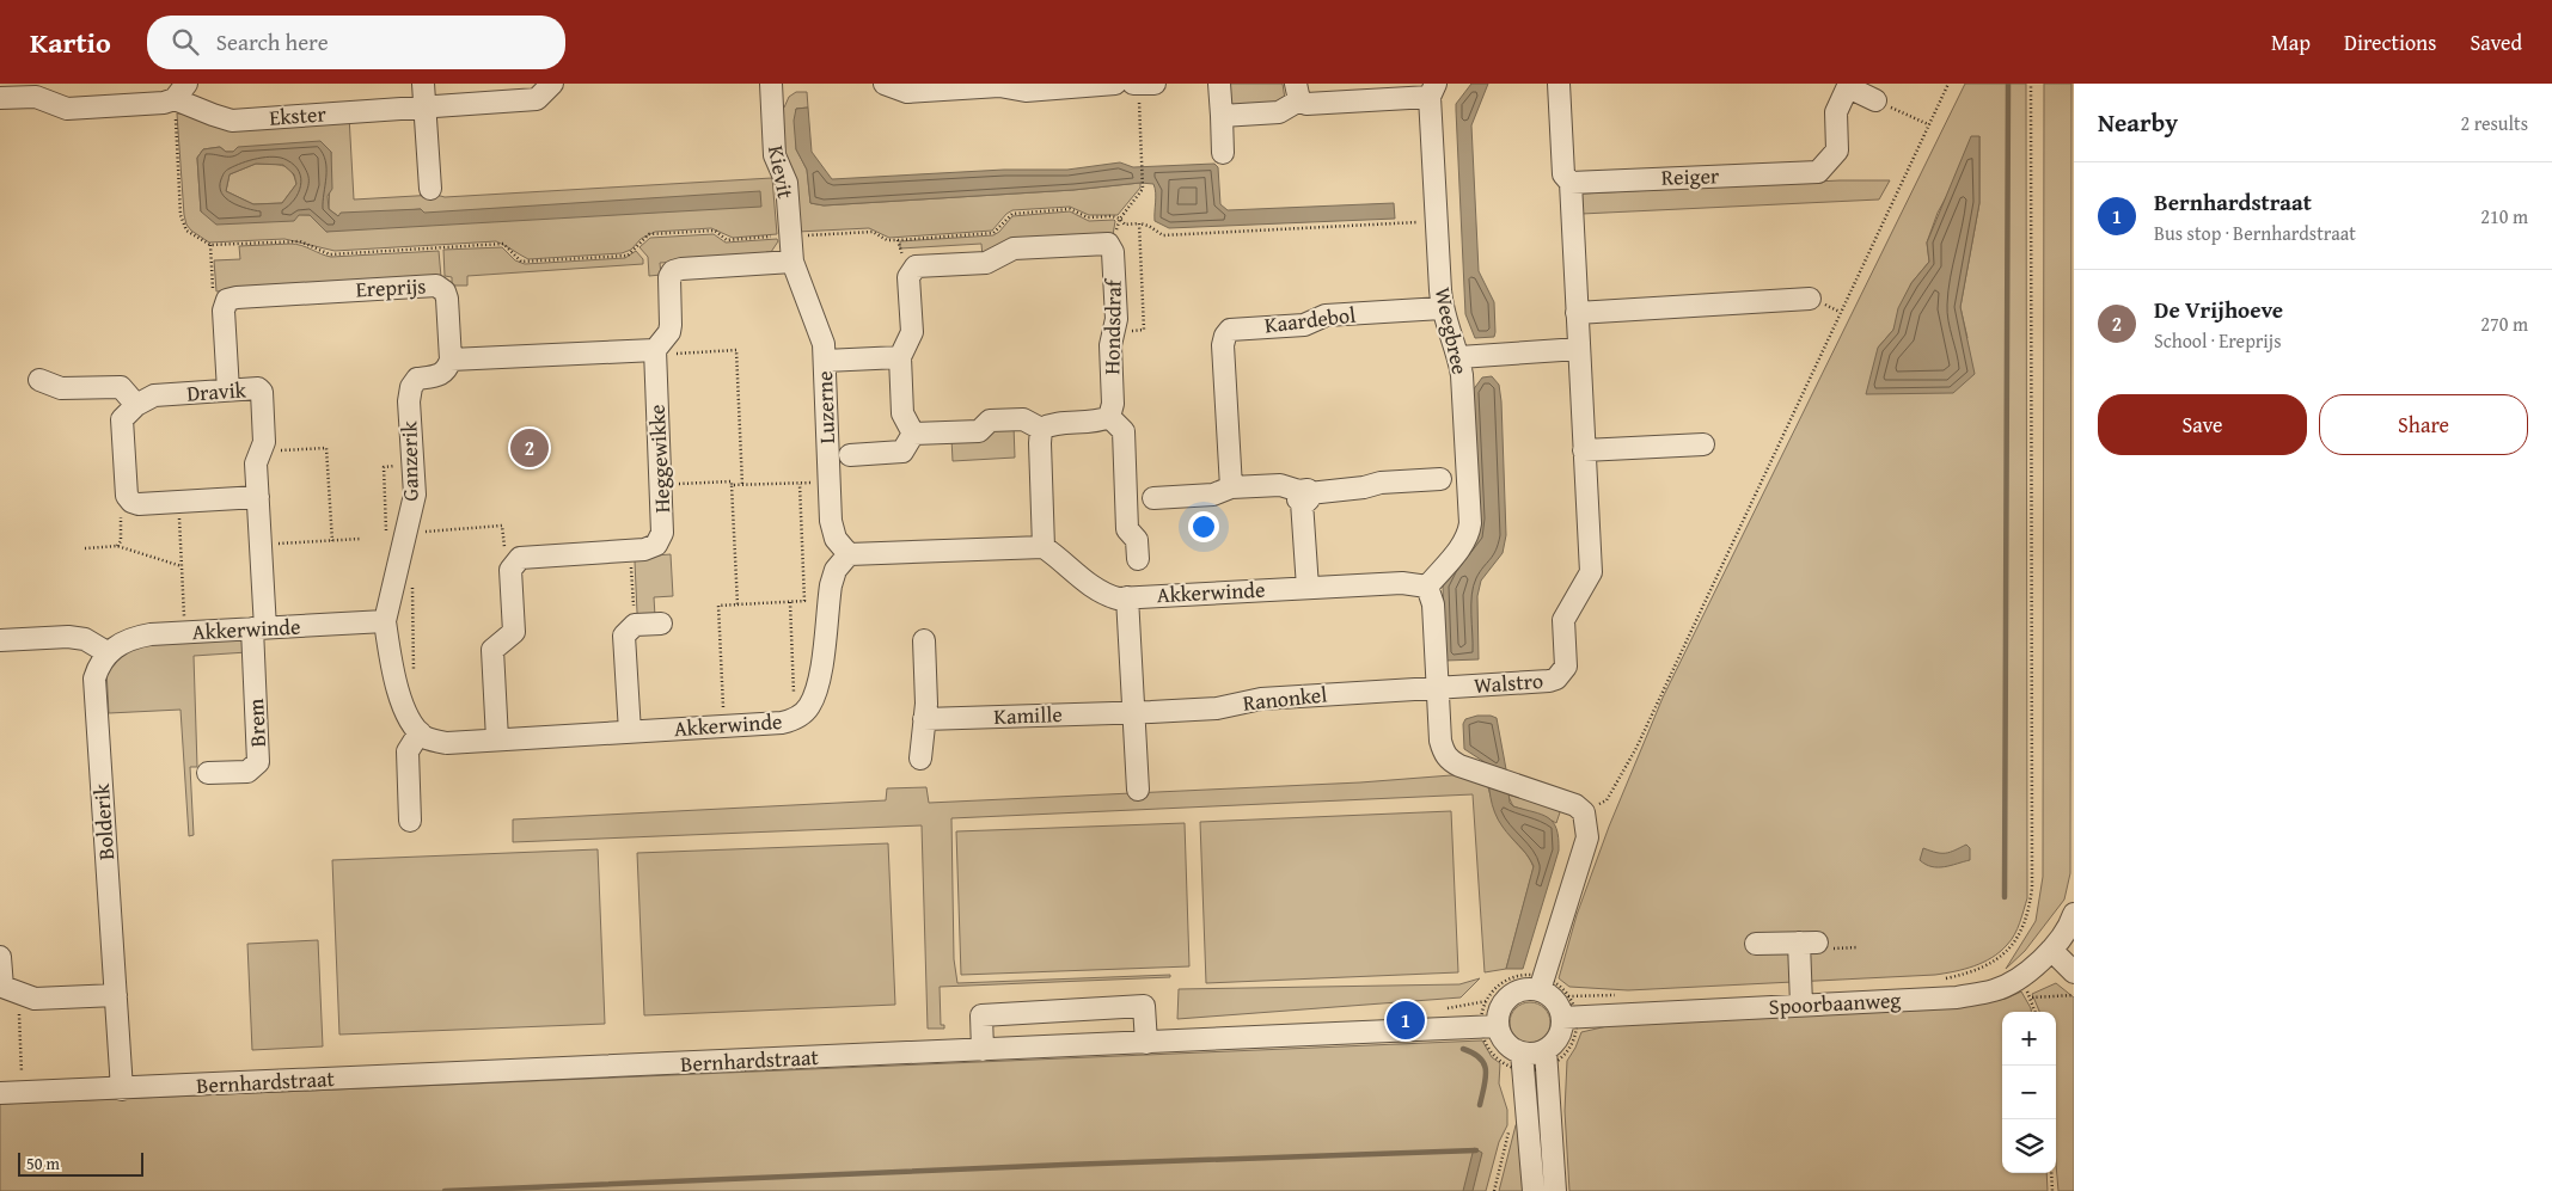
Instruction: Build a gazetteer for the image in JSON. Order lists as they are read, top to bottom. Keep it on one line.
{"streets":{"street":["Ekster","Kievit","Reiger","Ereprijs","Kaardebol","Hondsdraf","Weegbree","Dravik","Luzerne","Heggewikke","Ganzerik","Akkerwinde","Walstro","Ranonkel","Kamille","Brem","Bolderik","Spoorbaanweg","Bernhardstraat"]},"crossings":[["Kievit","Luzerne"],["Reiger","Walstro"],["Ereprijs","Ganzerik"],["Kaardebol","Weegbree"],["Weegbree","Akkerwinde"],["Dravik","Akkerwinde"],["Dravik","Brem"],["Luzerne","Akkerwinde"],["Ganzerik","Akkerwinde"],["Akkerwinde","Brem"],["Akkerwinde","Bolderik"],["Walstro","Ranonkel"],["Ranonkel","Kamille"],["Bolderik","Bernhardstraat"],["Spoorbaanweg","Bernhardstraat"]],"scale_bar":"50 m","page":{"header":"Kartio","search":"Search here","nav":["Map","Directions","Saved"],"heading":["Nearby","2 results"],"list":[{"mark":"1","name":"Bernhardstraat","note":"Bus stop · Bernhardstraat","value":"210 m"},{"mark":"2","name":"De Vrijhoeve","note":"School · Ereprijs","value":"270 m"}],"buttons":["Save","Share"],"pins":["2","1"],"map_buttons":["+","−"],"scale":"50 m"}}
